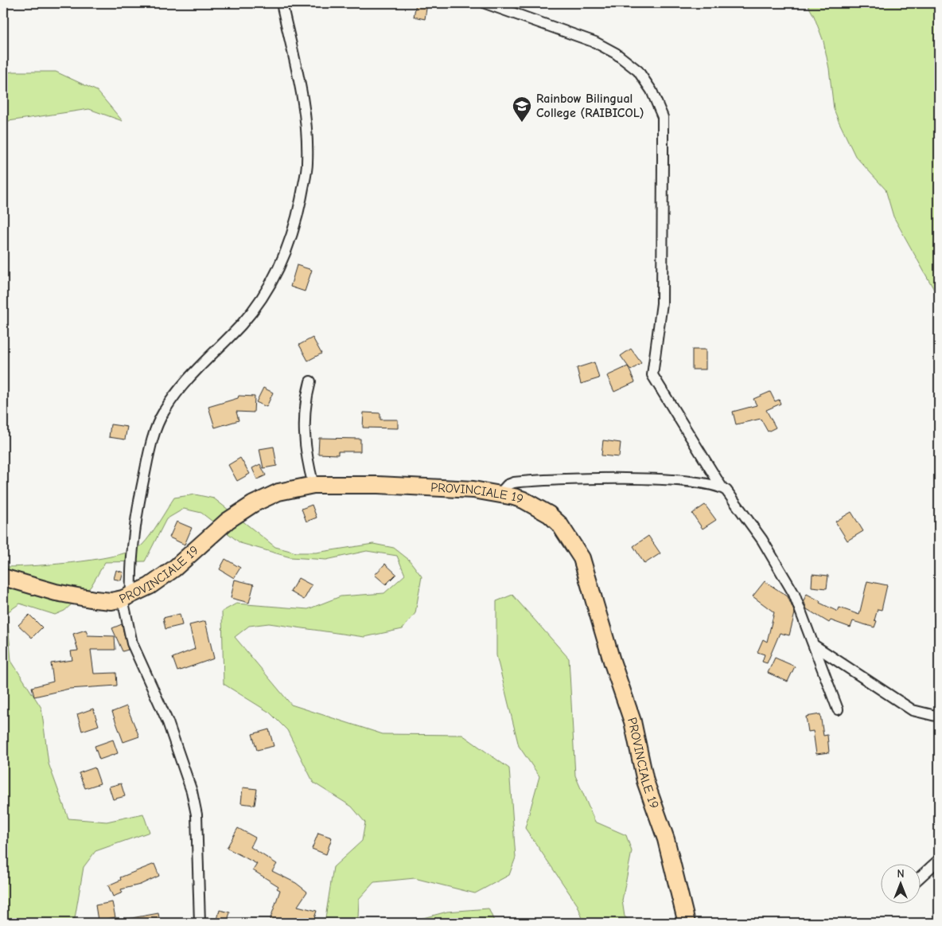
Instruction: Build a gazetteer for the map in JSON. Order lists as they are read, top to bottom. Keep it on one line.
{"streets":{"main road":["PROVINCIALE 19"]},"places":{"school or university":["Rainbow Bilingual College (RAIBICOL)"]},"north":"top"}
